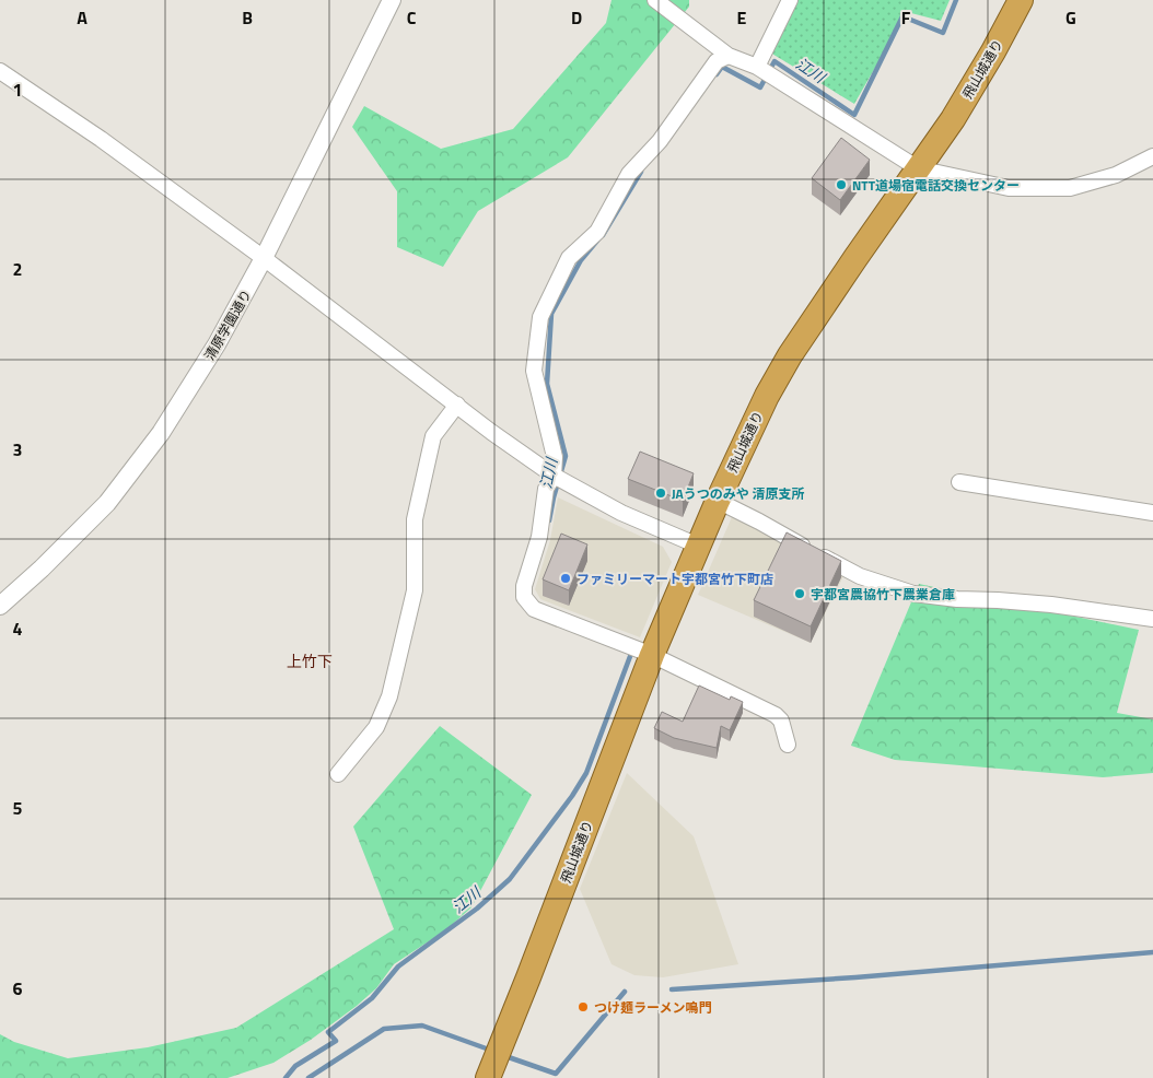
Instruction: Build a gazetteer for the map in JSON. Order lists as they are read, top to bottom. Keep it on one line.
{"streets":{"highway":["飛山城通り"],"street":["清原学園通り"]},"districts":["上竹下"],"water":["江川"],"places":["NTT道場宿電話交換センター","JAうつのみや 清原支所","ファミリーマート宇都宮竹下町店","宇都宮農協竹下農業倉庫","つけ麺ラーメン鳴門"],"grid":{"columns":["A","B","C","D","E","F","G"],"rows":["1","2","3","4","5","6"]}}
